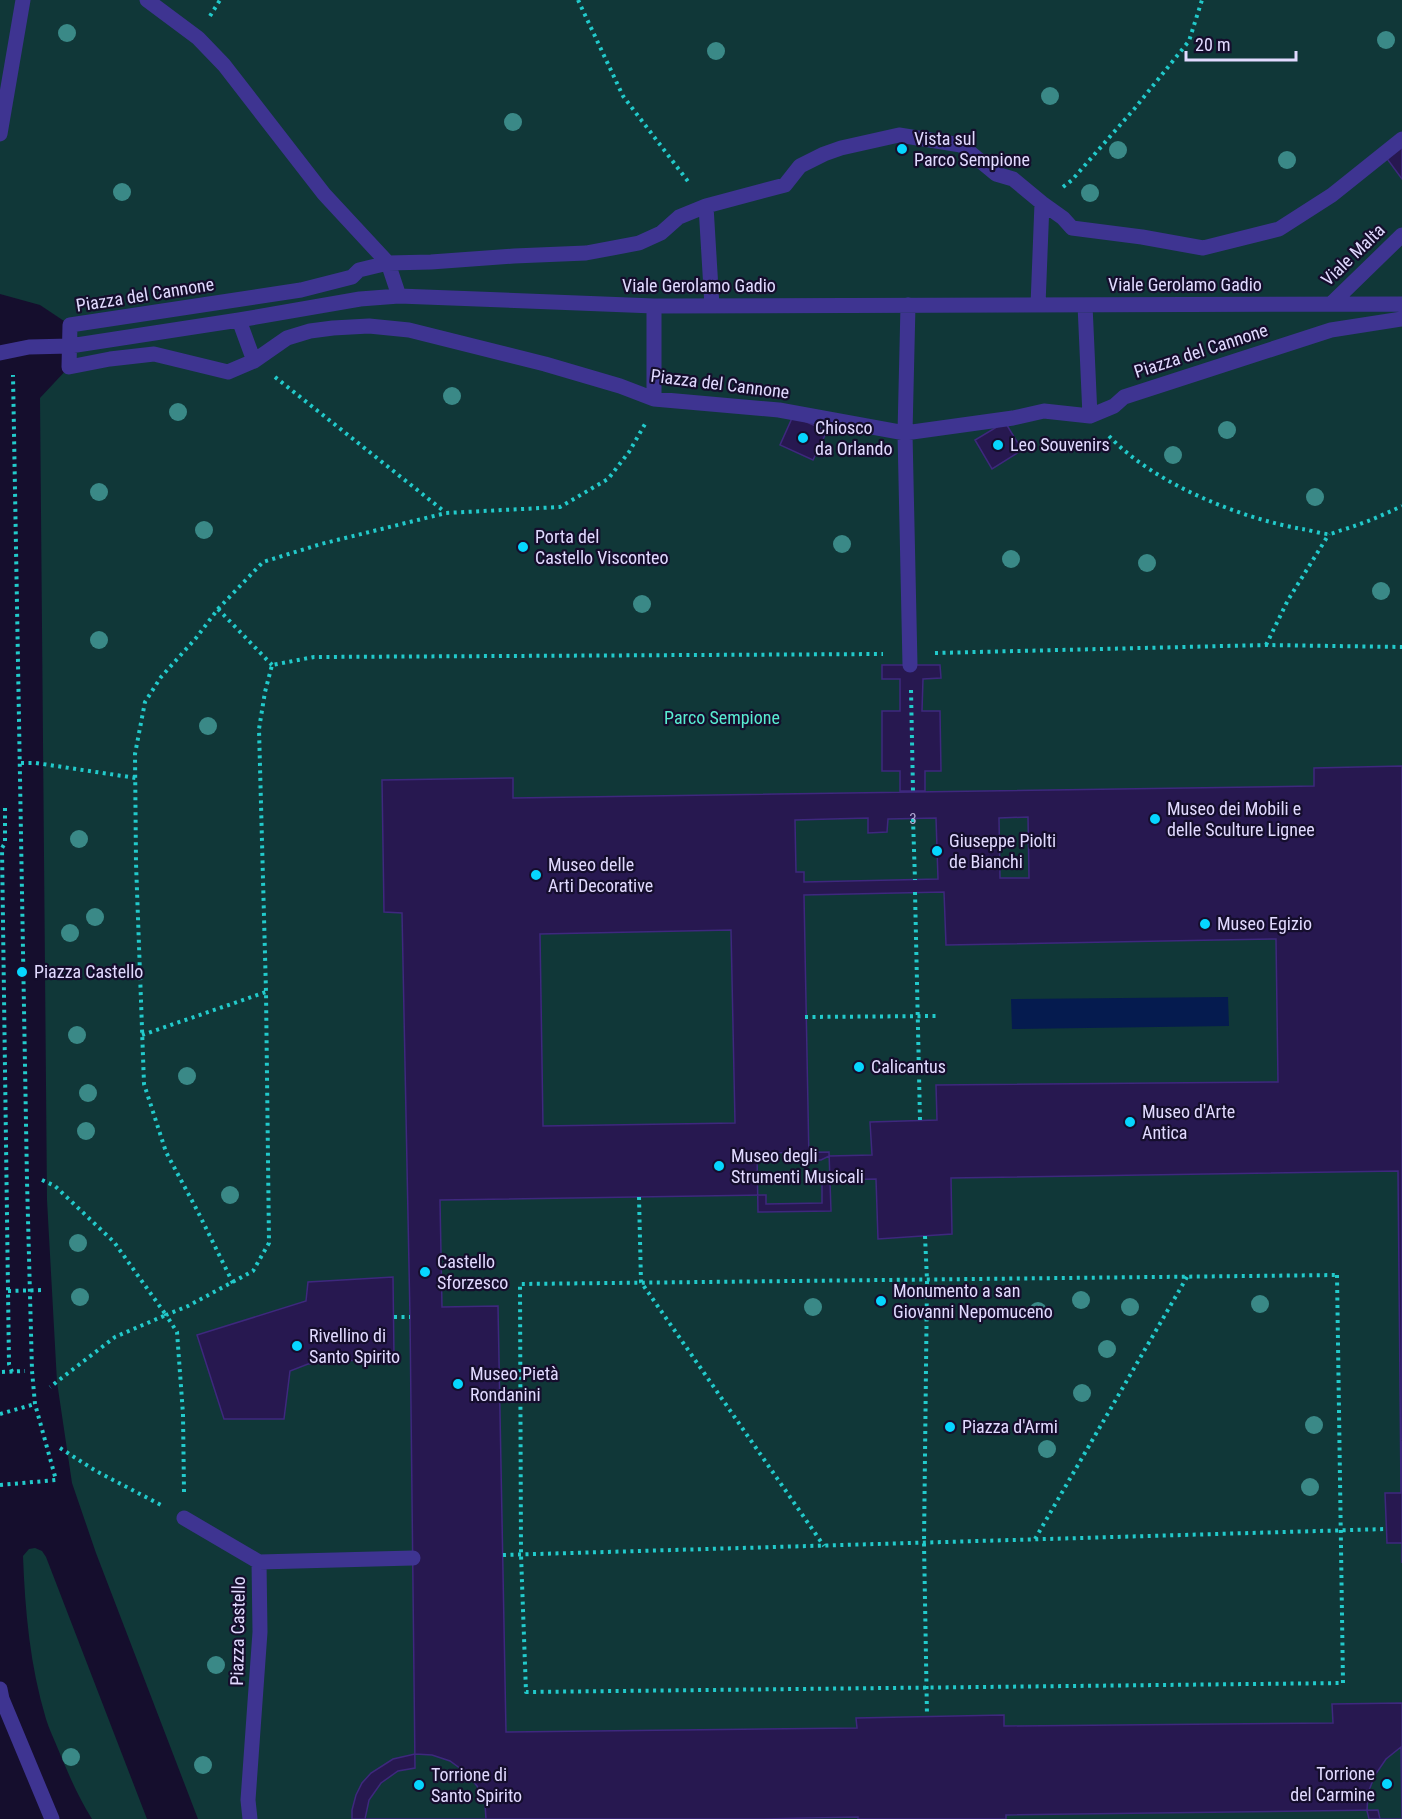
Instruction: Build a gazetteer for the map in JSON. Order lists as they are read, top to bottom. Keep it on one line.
{"streets":{"street":["Viale Malta","Viale Gerolamo Gadio","Piazza del Cannone","Piazza Castello"]},"crossings":[["Viale Malta","Viale Gerolamo Gadio"],["Viale Gerolamo Gadio","Piazza del Cannone"]],"parks":["Parco Sempione"],"places":["Vista sul Parco Sempione","Chiosco da Orlando","Leo Souvenirs","Porta del Castello Visconteo","Museo dei Mobili e delle Sculture Lignee","Giuseppe Piolti de Bianchi","Museo delle Arti Decorative","Museo Egizio","Piazza Castello","Calicantus","Museo d'Arte Antica","Museo degli Strumenti Musicali","Castello Sforzesco","Monumento a san Giovanni Nepomuceno","Rivellino di Santo Spirito","Museo Pietà Rondanini","Piazza d'Armi","Torrione del Carmine","Torrione di Santo Spirito"],"house_numbers":["3"],"scale_bar":"20 m"}
